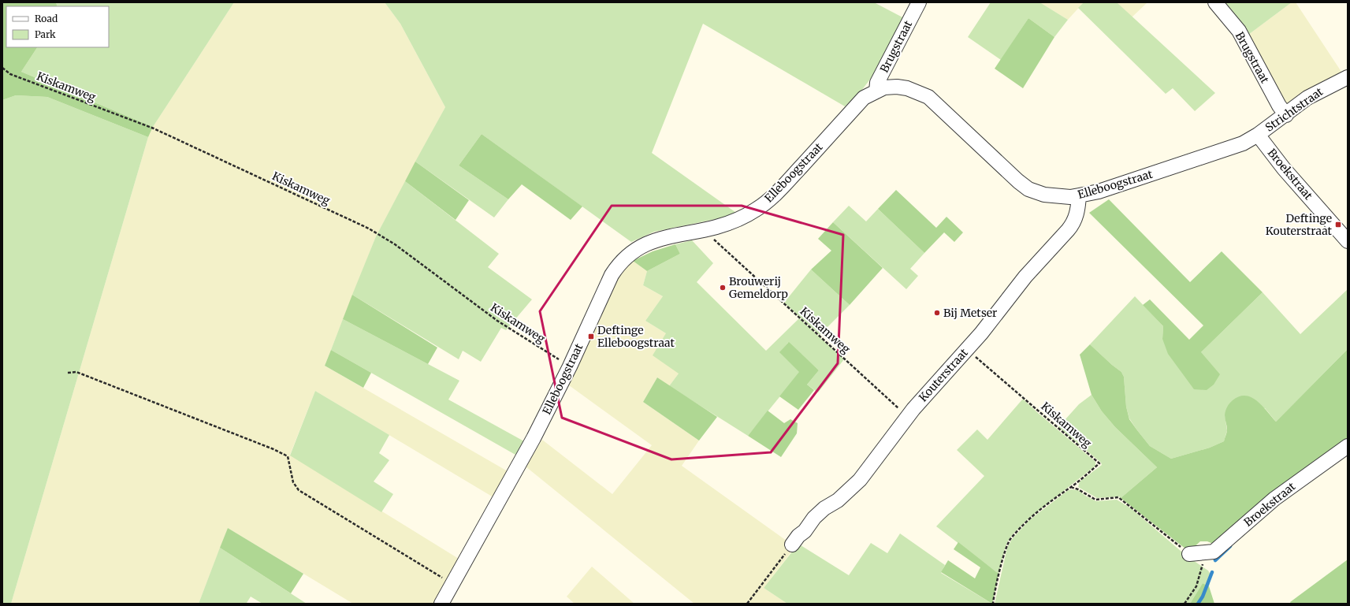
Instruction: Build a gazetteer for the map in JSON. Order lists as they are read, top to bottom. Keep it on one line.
{"streets":{"street":["Brugstraat","Strichtstraat","Elleboogstraat","Broekstraat","Kouterstraat"],"path":["Kiskamweg"]},"crossings":[["Brugstraat","Strichtstraat"],["Brugstraat","Elleboogstraat"],["Kiskamweg","Elleboogstraat"],["Kiskamweg","Kouterstraat"],["Strichtstraat","Elleboogstraat"],["Strichtstraat","Broekstraat"],["Elleboogstraat","Broekstraat"],["Elleboogstraat","Kouterstraat"]],"places":{"transit":["Deftinge Kouterstraat","Deftinge Elleboogstraat"],"other":["Brouwerij Gemeldorp","Bij Metser"]},"legend":["Road","Park"]}
